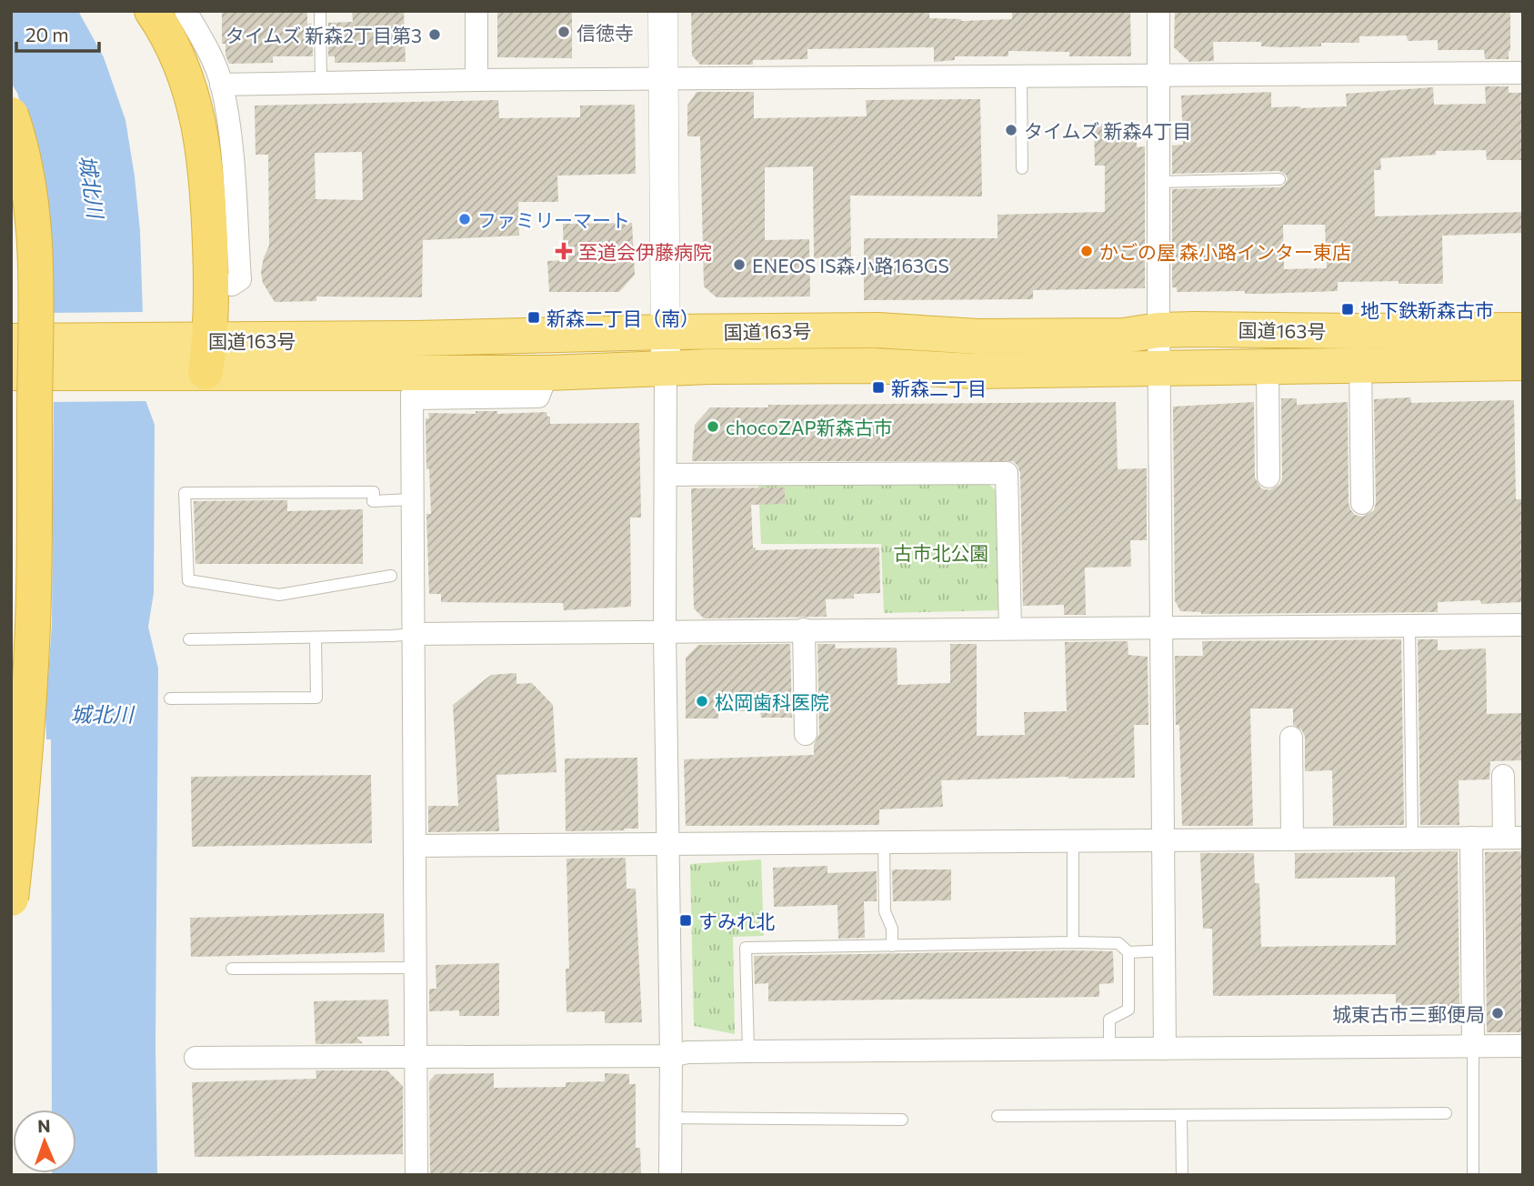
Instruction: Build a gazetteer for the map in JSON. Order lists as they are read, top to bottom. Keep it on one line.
{"streets":{"highway":["国道163号"]},"water":["城北川"],"parks":["古市北公園"],"places":{"other":["信徳寺","タイムズ 新森2丁目第3","タイムズ 新森4丁目","ファミリーマート","かごの屋 森小路インター東店","ENEOS IS森小路163GS","chocoZAP新森古市","松岡歯科医院","城東古市三郵便局"],"health":["至道会伊藤病院"],"transit":["地下鉄新森古市","新森二丁目（南）","新森二丁目","すみれ北"]},"scale_bar":"20 m","north":"top"}
